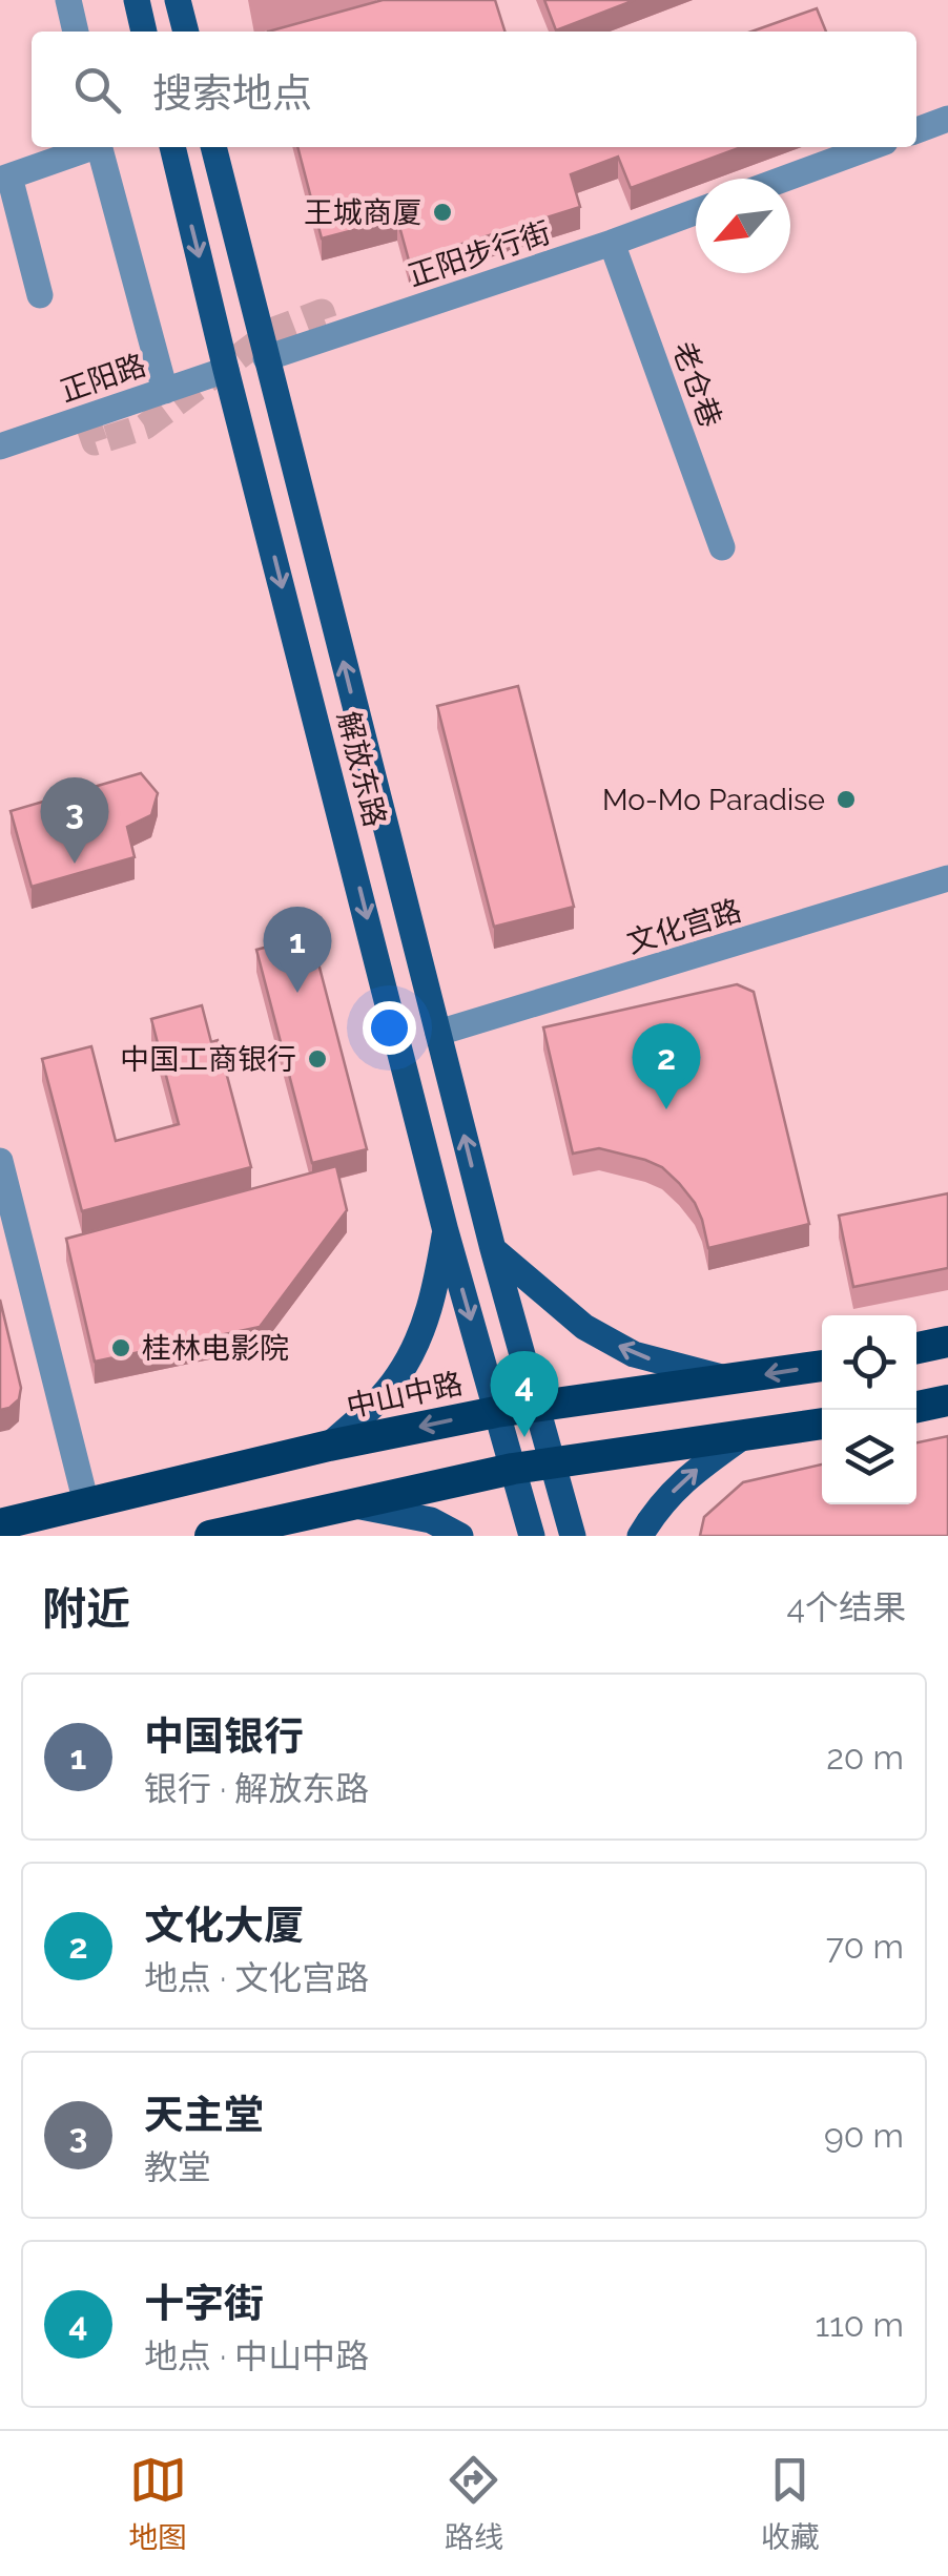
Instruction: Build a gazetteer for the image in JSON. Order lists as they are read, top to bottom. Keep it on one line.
{"streets":{"highway":["中山中路"],"main road":["解放东路"],"street":["正阳步行街","正阳路","老仓巷","文化宫路"]},"crossings":[["正阳步行街","老仓巷"],["正阳步行街","解放东路"],["正阳路","解放东路"],["解放东路","文化宫路"],["解放东路","中山中路"]],"places":["王城商厦","Mo-Mo Paradise","中国工商银行","桂林电影院"],"north":"bottom left","page":{"search":"搜索地点","pins":["3","1","2","4"],"heading":["附近","4个结果"],"list":[{"mark":"1","name":"中国银行","note":"银行 · 解放东路","value":"20 m"},{"mark":"2","name":"文化大厦","note":"地点 · 文化宫路","value":"70 m"},{"mark":"3","name":"天主堂","note":"教堂","value":"90 m"},{"mark":"4","name":"十字街","note":"地点 · 中山中路","value":"110 m"}],"nav":["地图","路线","收藏"]}}
